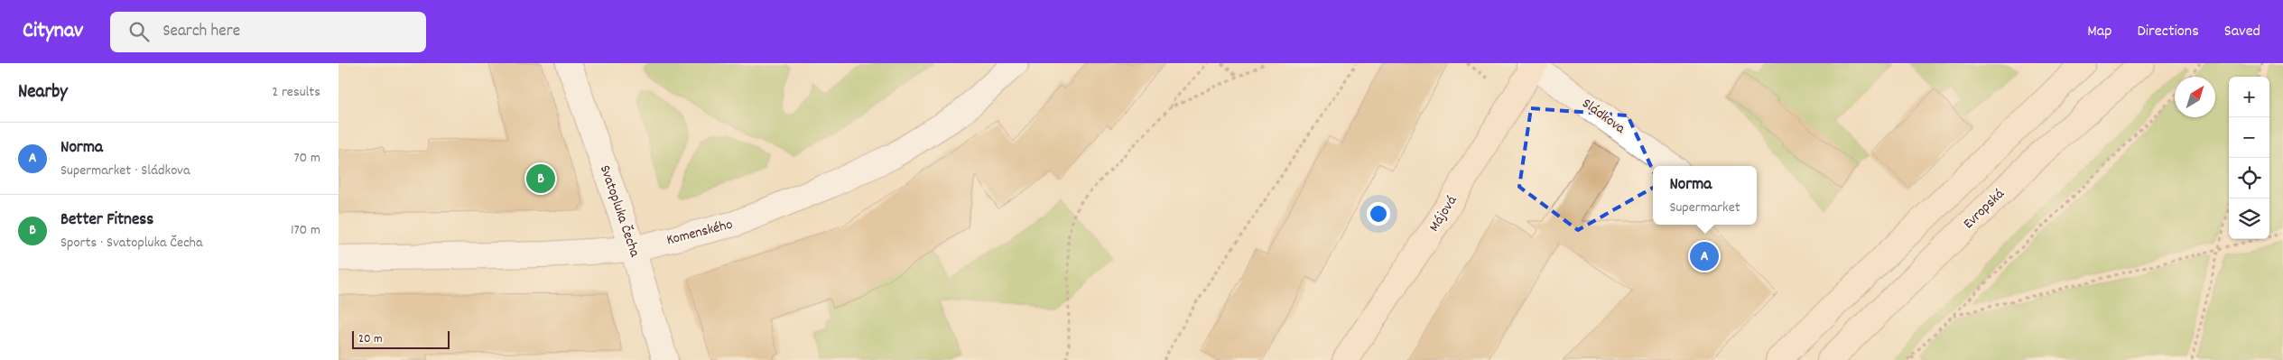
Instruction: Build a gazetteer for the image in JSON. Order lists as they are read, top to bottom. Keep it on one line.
{"streets":{"main road":["Evropská","Májová"],"street":["Sládkova","Svatopluka Čecha","Komenského"]},"crossings":[["Sládkova","Májová"],["Svatopluka Čecha","Komenského"]],"scale_bar":"20 m","north":"top right","page":{"header":"Citynav","search":"Search here","nav":["Map","Directions","Saved"],"heading":["Nearby","2 results"],"map_buttons":["+","−"],"list":[{"mark":"A","name":"Norma","note":"Supermarket · Sládkova","value":"70 m"},{"mark":"B","name":"Better Fitness","note":"Sports · Svatopluka Čecha","value":"170 m"}],"pins":["B","A"],"popup":["Norma","Supermarket"],"scale":"20 m"}}
